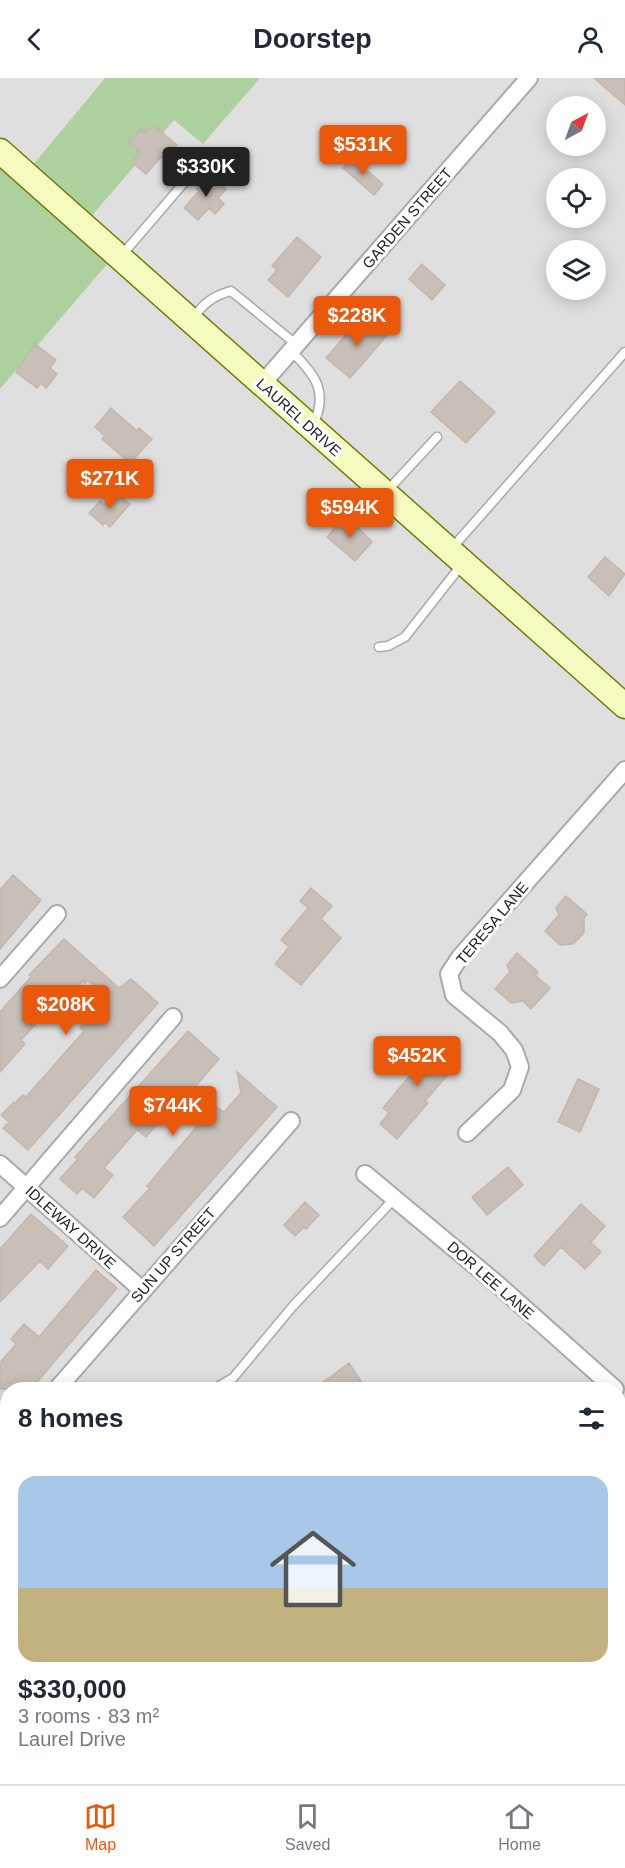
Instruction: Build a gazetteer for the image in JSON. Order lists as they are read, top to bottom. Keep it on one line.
{"streets":{"street":["GARDEN STREET","LAUREL DRIVE","TERESA LANE","IDLEWAY DRIVE","SUN UP STREET","DOR LEE LANE"]},"crossings":[["GARDEN STREET","LAUREL DRIVE"],["IDLEWAY DRIVE","SUN UP STREET"]],"north":"top right","page":{"header":"Doorstep","price":["$531K","$330K","$228K","$271K","$594K","$208K","$452K","$744K"],"heading":"8 homes","list":[{"name":"$330,000","note":"3 rooms · 83 m² · Laurel Drive"}],"tabs":["Map","Saved","Home"]}}
